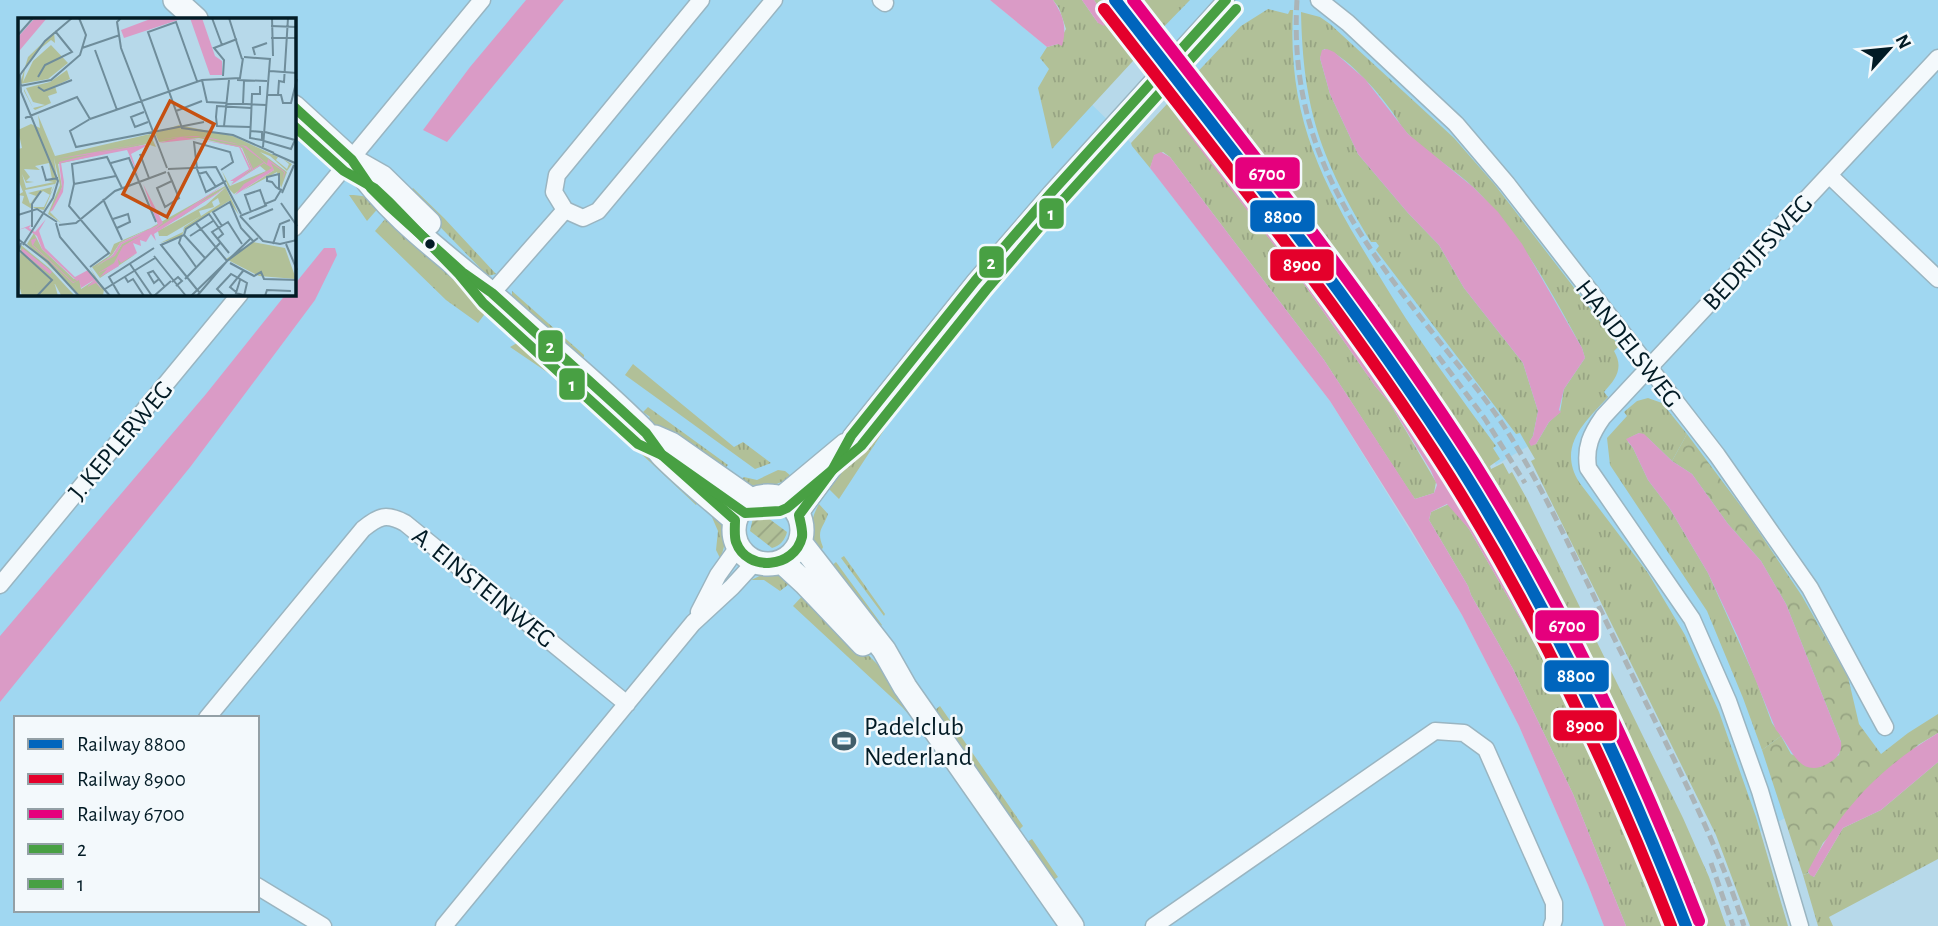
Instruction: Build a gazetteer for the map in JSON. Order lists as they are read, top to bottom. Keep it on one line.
{"streets":{"street":["BEDRIJFSWEG","HANDELSWEG","J. KEPLERWEG","A. EINSTEINWEG"]},"crossings":[["BEDRIJFSWEG","HANDELSWEG"]],"places":{"sports":["Padelclub Nederland"]},"lines":["rail line 8800","rail line 6700","transit line 2","rail line 8900","transit line 1"],"legend":["Railway 8800","Railway 8900","Railway 6700","2","1"],"north":"top right"}
